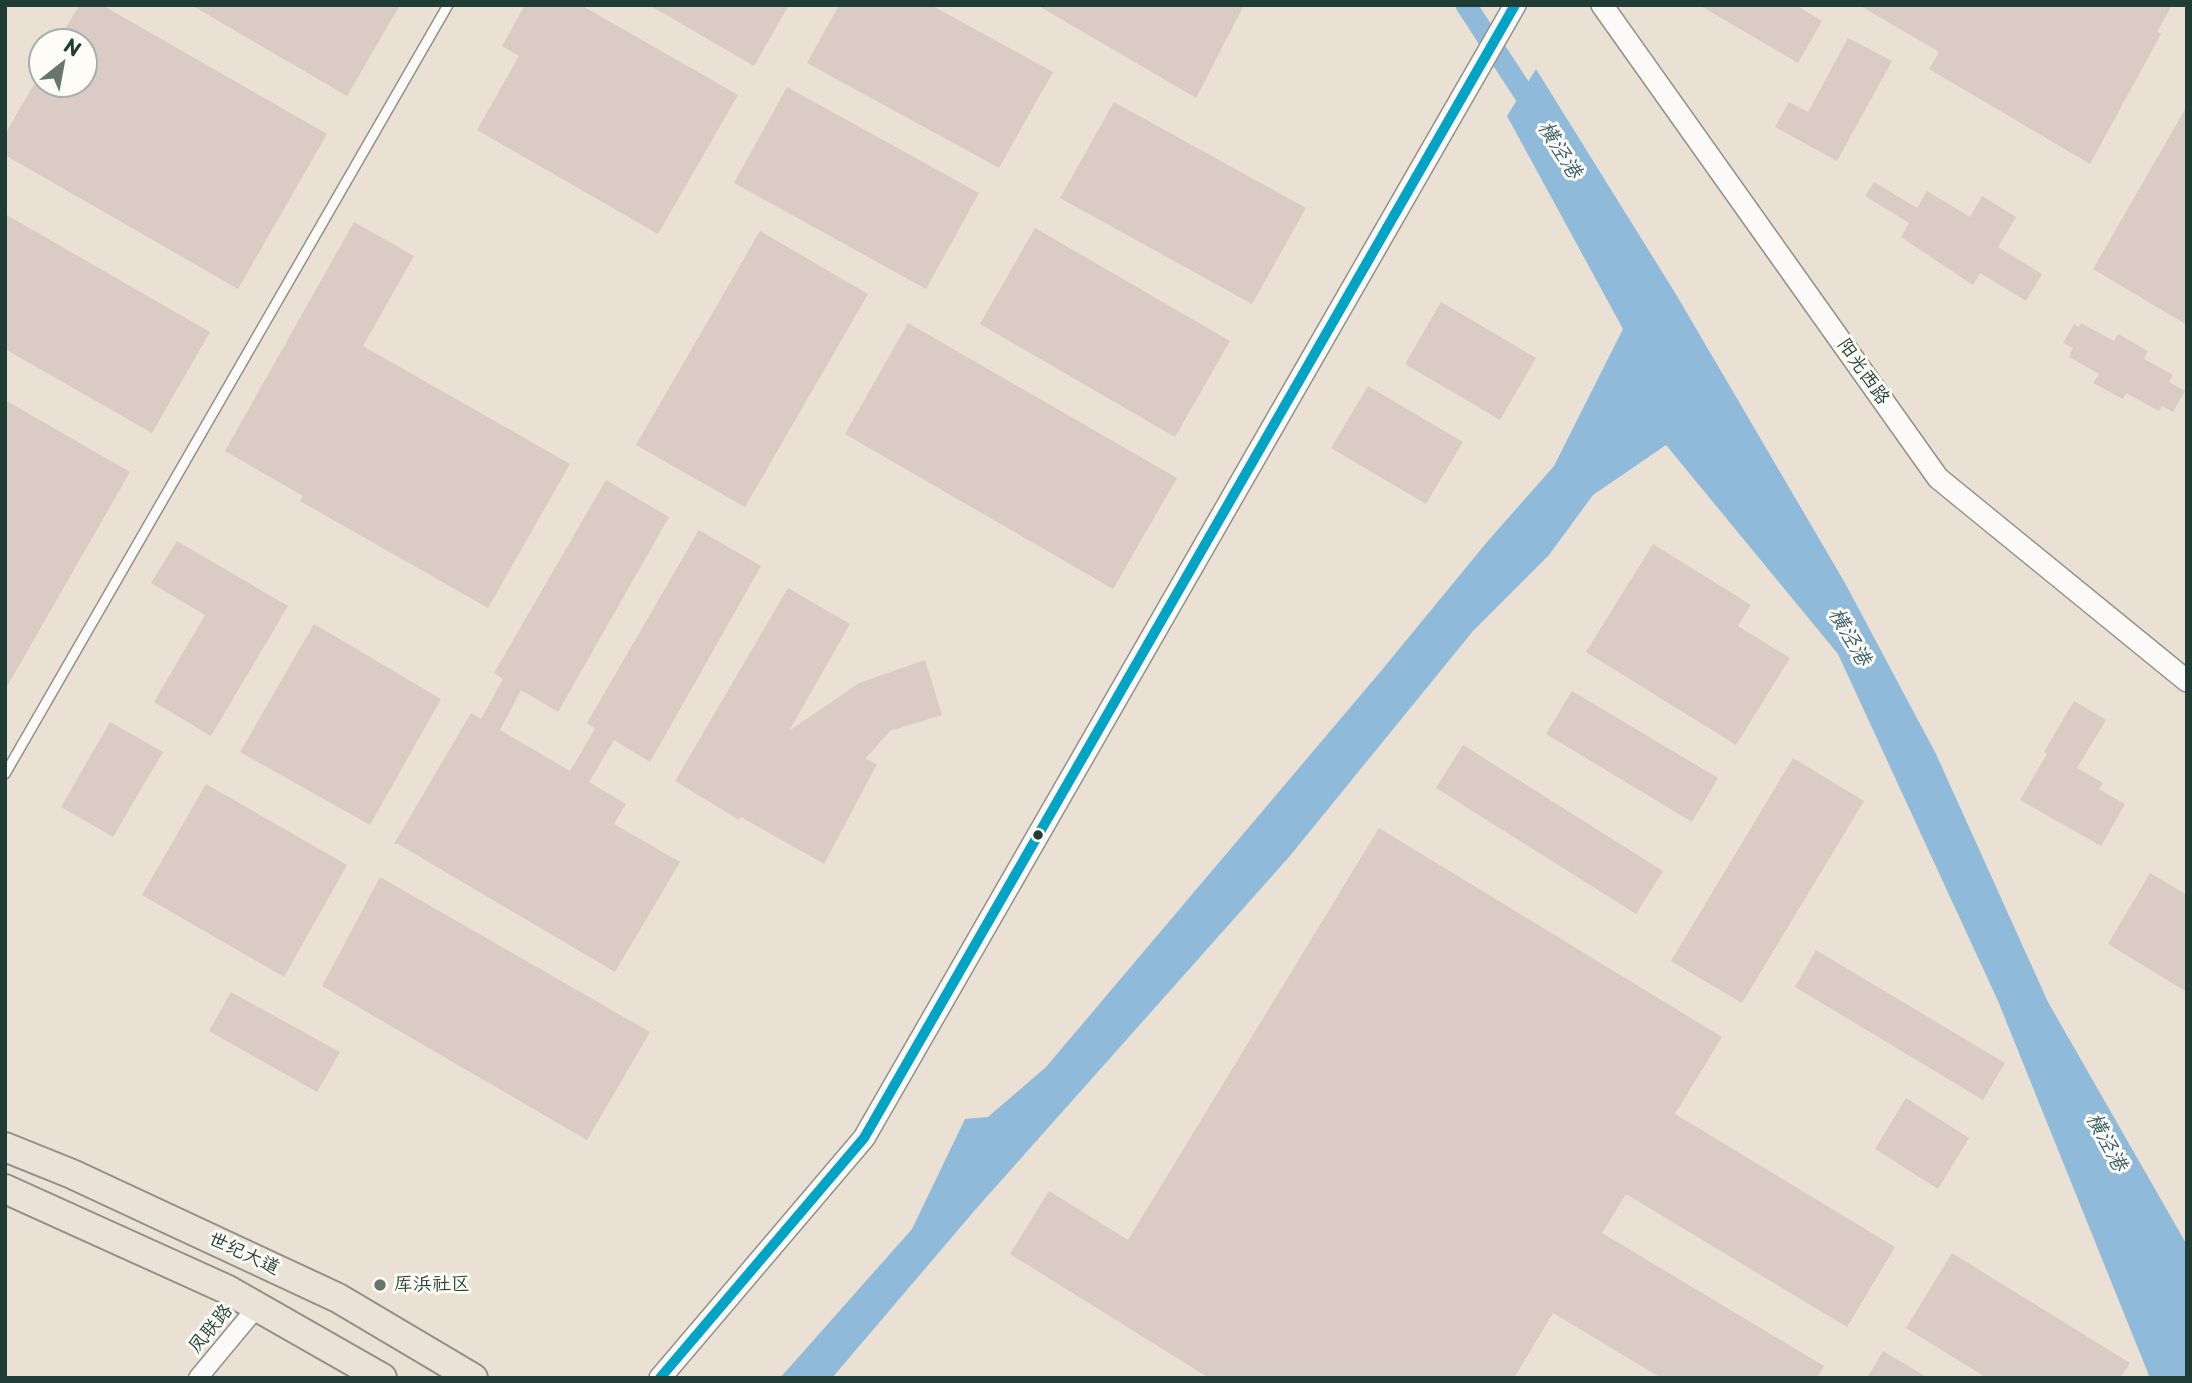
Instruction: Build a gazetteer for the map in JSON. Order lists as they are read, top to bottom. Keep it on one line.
{"streets":{"main road":["世纪大道"],"street":["阳光西路","凤联路"]},"crossings":[["世纪大道","凤联路"]],"water":["横泾港"],"places":["厍浜社区"],"north":"top right"}
